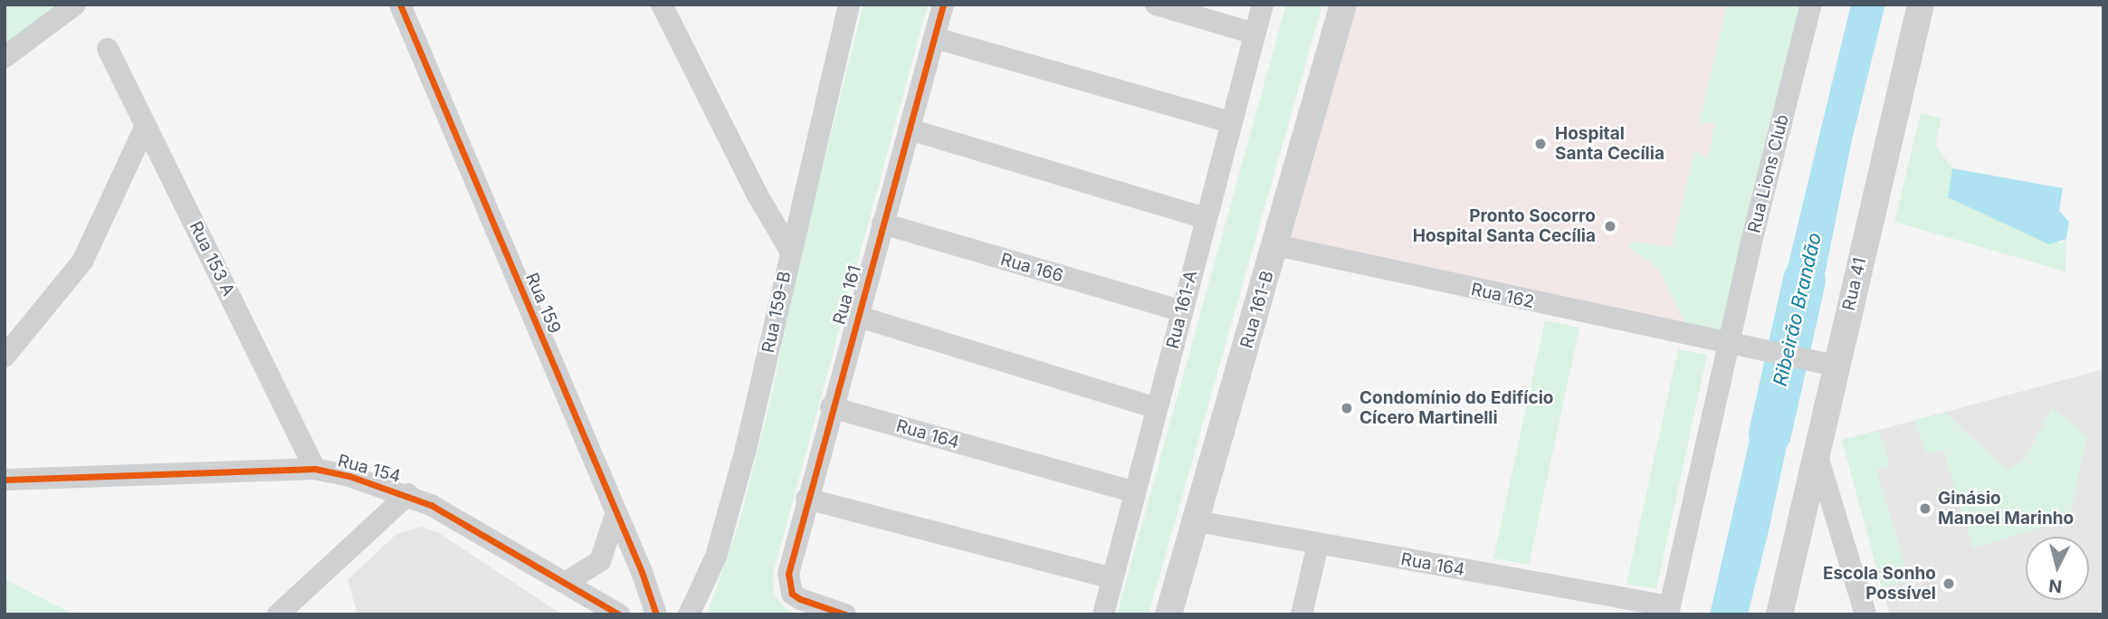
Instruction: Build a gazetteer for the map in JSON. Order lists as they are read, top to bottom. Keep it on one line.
{"streets":{"street":["Rua Lions Club","Rua 153 A","Rua 166","Rua 41","Rua 161","Rua 162","Rua 159","Rua 161-A","Rua 161-B","Rua 159-B","Rua 164","Rua 154"]},"crossings":[["Rua Lions Club","Rua 162"],["Rua Lions Club","Rua 164"],["Rua 153 A","Rua 154"],["Rua 166","Rua 161"],["Rua 166","Rua 161-A"],["Rua 41","Rua 162"],["Rua 161","Rua 164"],["Rua 162","Rua 161-B"],["Rua 161-A","Rua 164"],["Rua 161-B","Rua 164"]],"water":["Ribeirão Brandão"],"places":["Hospital Santa Cecília","Pronto Socorro Hospital Santa Cecília","Condomínio do Edifício Cícero Martinelli","Ginásio Manoel Marinho","Escola Sonho Possível"],"north":"bottom"}
